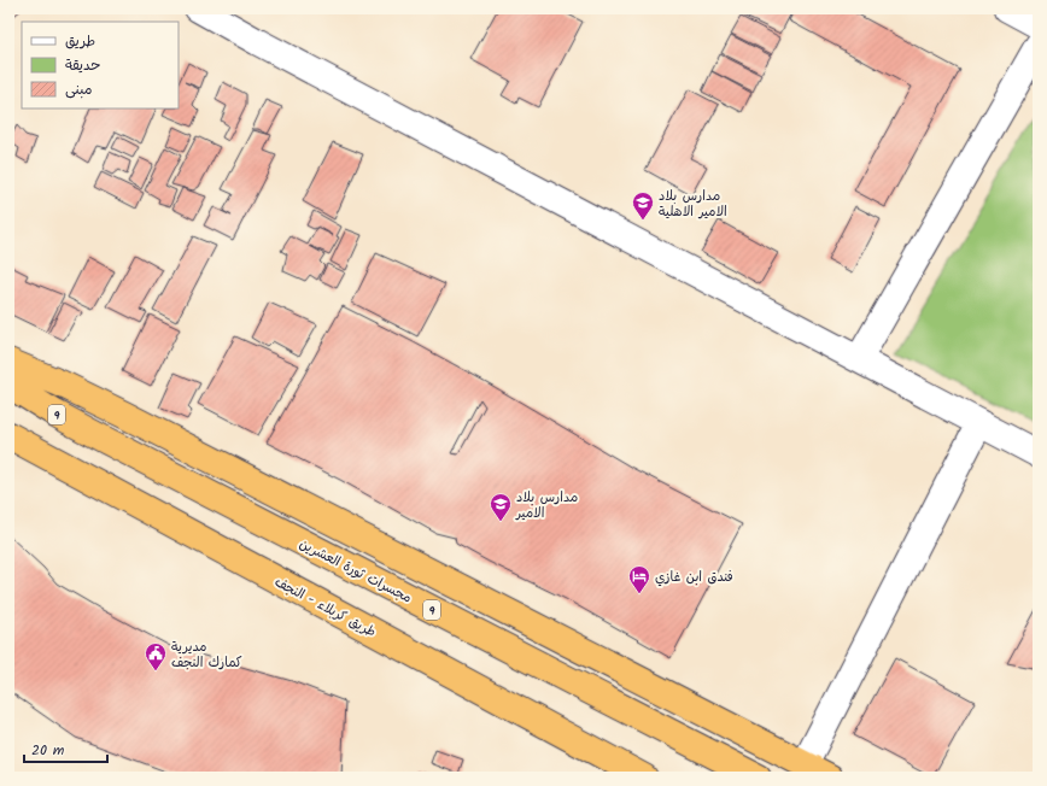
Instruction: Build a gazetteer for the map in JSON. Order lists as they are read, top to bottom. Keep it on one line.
{"streets":{"highway":["9","مجسرات ثورة العشرين","طريق کربلاء - النجف"]},"places":{"school or university":["مدارس بلاد الامير الاهلية","مدارس بلاد الامير"],"hotel":["فندق ابن غازي"],"public building":["مديرية كمارك النجف"]},"legend":["طريق","حديقة","مبنى"],"scale_bar":"20 m"}
